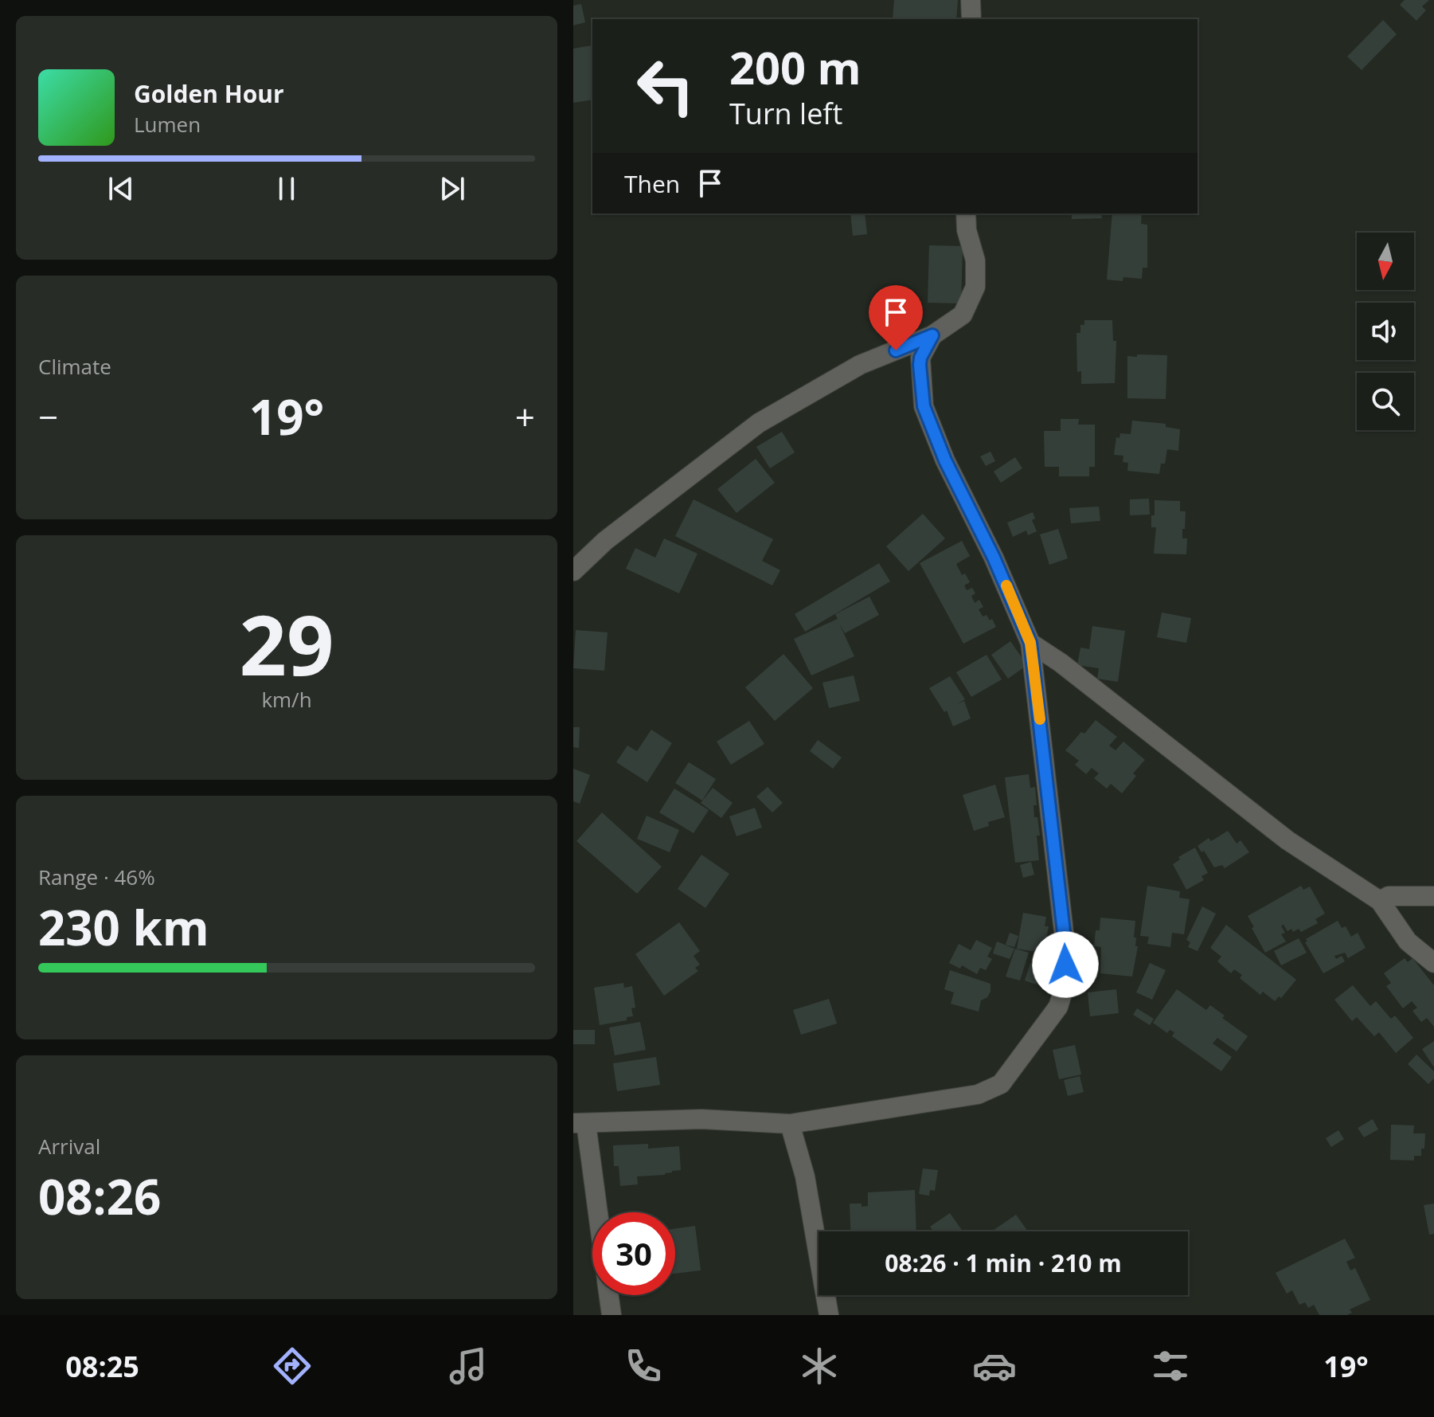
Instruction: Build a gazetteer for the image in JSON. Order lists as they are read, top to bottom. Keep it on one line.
{"north":"bottom","page":{"turn":["200 m","Turn left"],"song":["Golden Hour","Lumen"],"then":"Then","tile":["Climate",["29","km/h"],["Range · 46%","230 km"],["Arrival","08:26"]],"heat":["−","19°","+"],"limit":"30","trip":"08:26 · 1 min · 210 m","tabs":["08:25","19°"]}}
